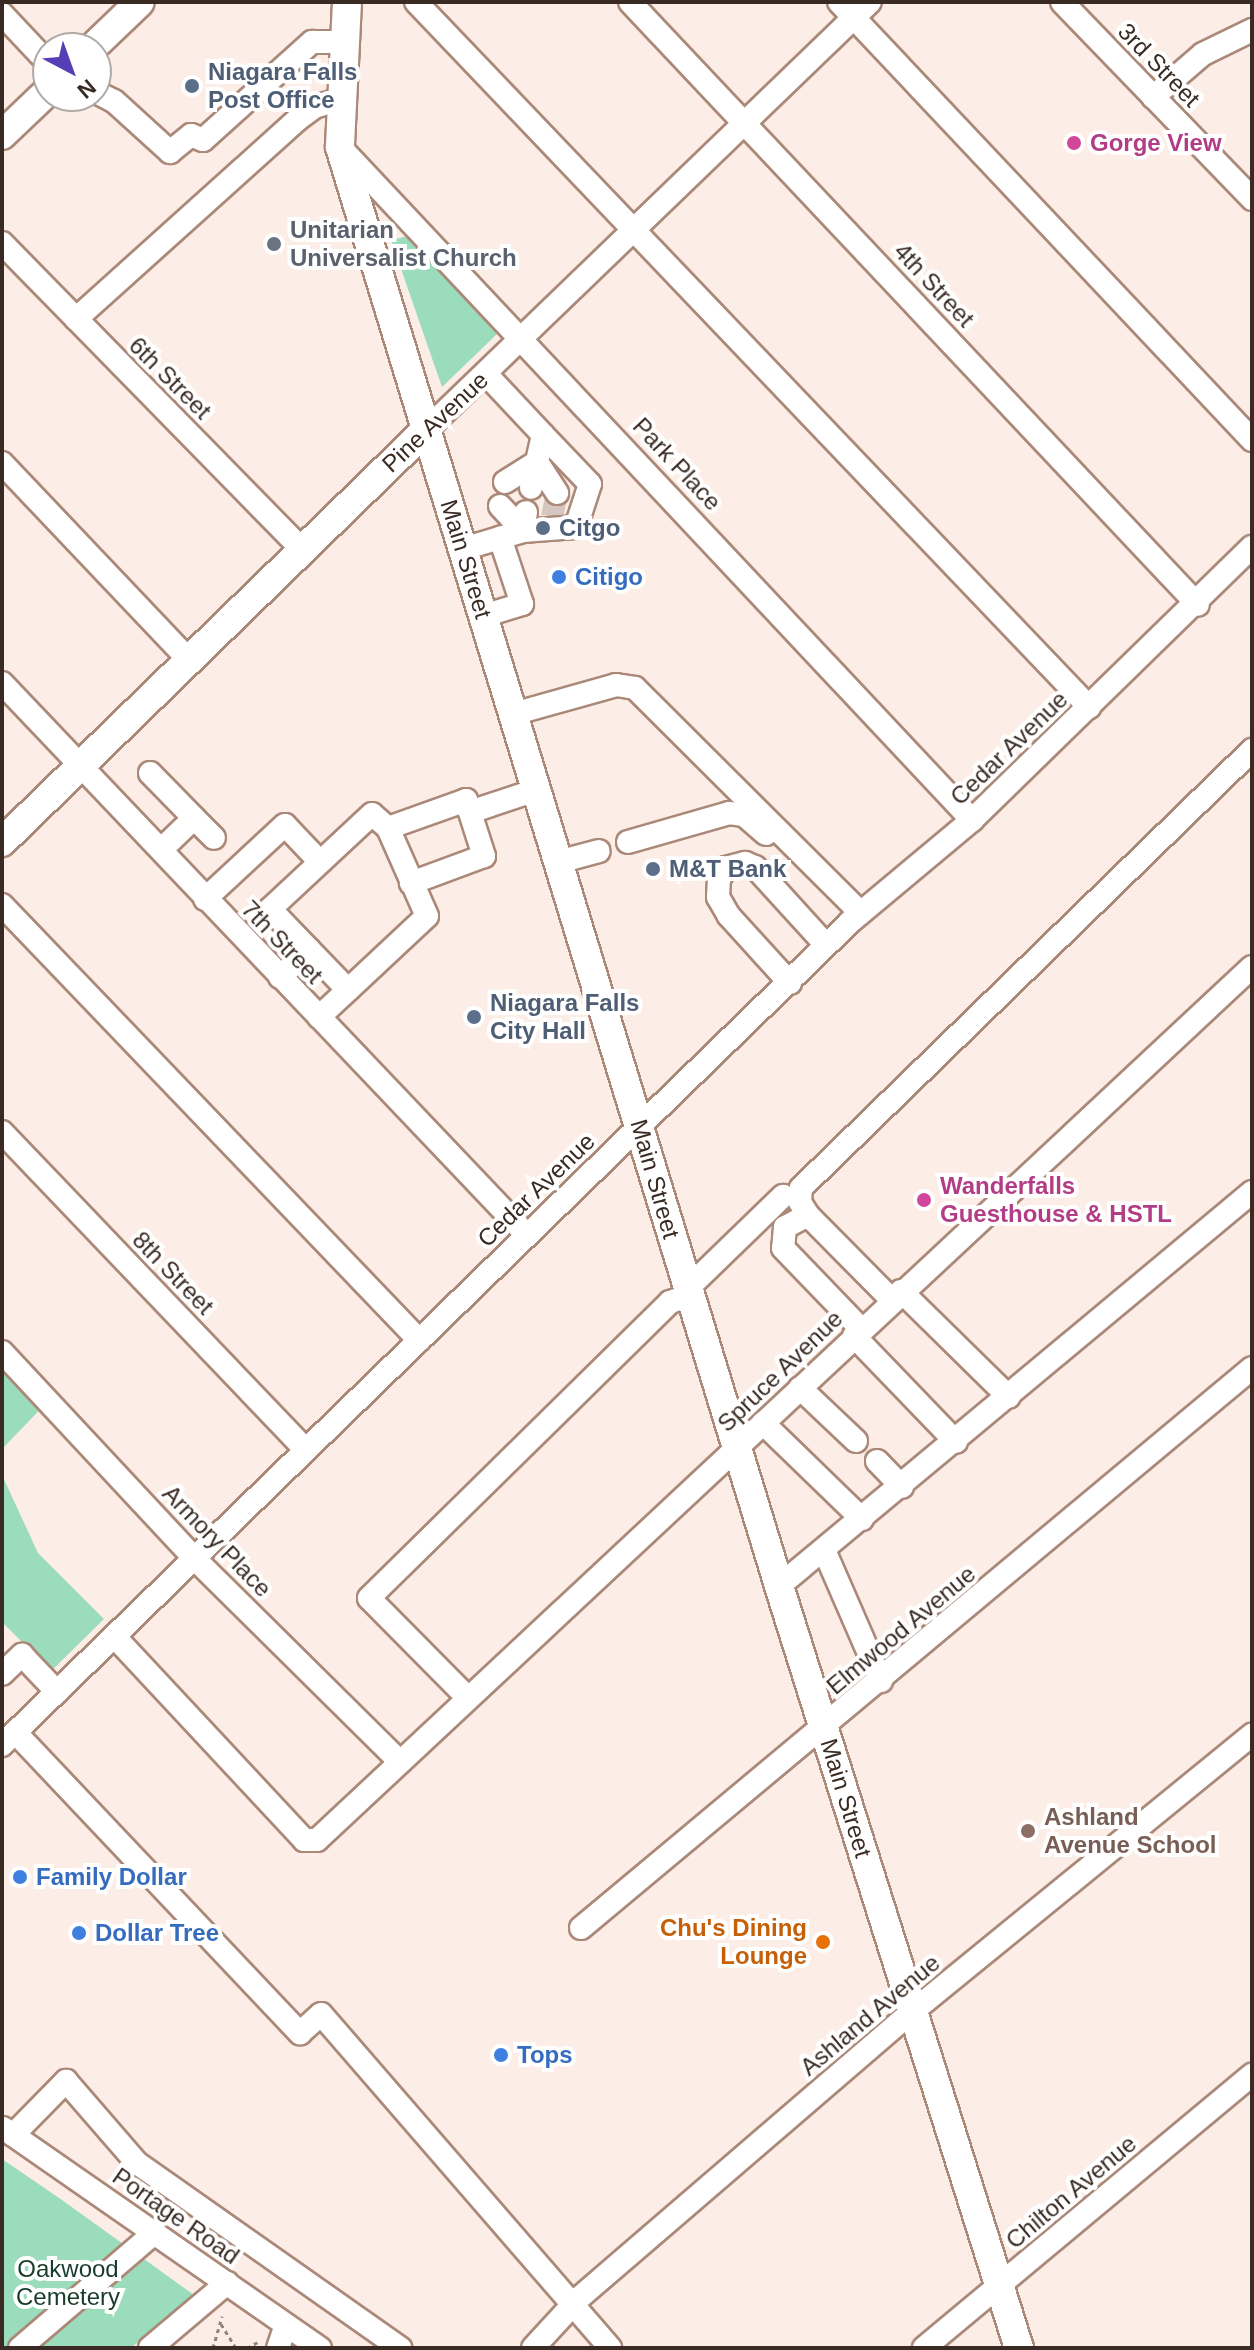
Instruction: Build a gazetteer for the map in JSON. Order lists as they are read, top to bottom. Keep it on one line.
{"streets":{"main road":["Pine Avenue","Main Street"],"street":["3rd Street","4th Street","6th Street","Park Place","Cedar Avenue","7th Street","8th Street","Spruce Avenue","Armory Place","Elmwood Avenue","Ashland Avenue","Chilton Avenue","Portage Road"]},"crossings":[["4th Street","Pine Avenue"],["4th Street","Cedar Avenue"],["6th Street","Pine Avenue"],["Pine Avenue","Park Place"],["Pine Avenue","Main Street"],["Pine Avenue","7th Street"],["Park Place","Main Street"],["Park Place","Cedar Avenue"],["Main Street","Cedar Avenue"],["Main Street","Spruce Avenue"],["Main Street","Elmwood Avenue"],["Main Street","Ashland Avenue"],["Main Street","Chilton Avenue"],["Cedar Avenue","7th Street"],["Cedar Avenue","8th Street"],["Cedar Avenue","Spruce Avenue"],["Cedar Avenue","Armory Place"],["Spruce Avenue","Armory Place"]],"parks":["Oakwood Cemetery"],"places":["Niagara Falls Post Office","Gorge View","Unitarian Universalist Church","Citgo","Citigo","M&T Bank","Niagara Falls City Hall","Wanderfalls Guesthouse & HSTL","Ashland Avenue School","Family Dollar","Dollar Tree","Chu's Dining Lounge","Tops"],"north":"bottom right"}
